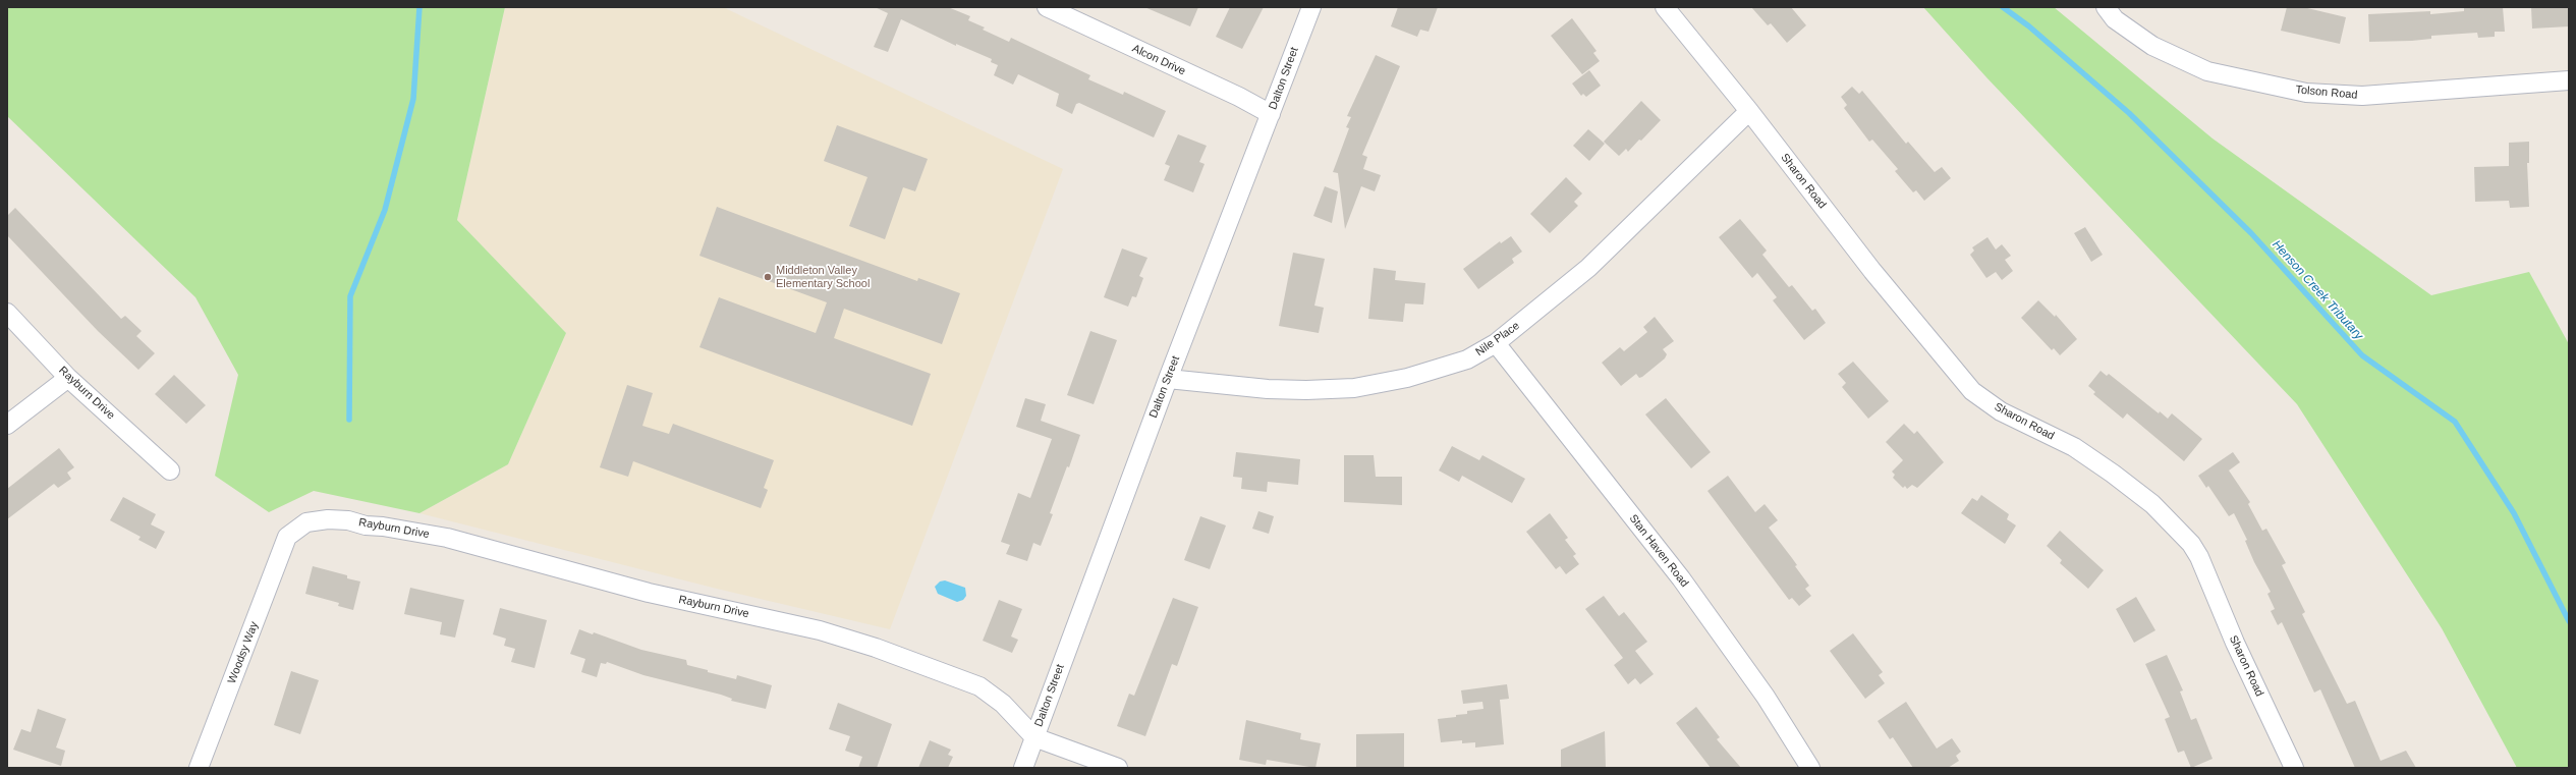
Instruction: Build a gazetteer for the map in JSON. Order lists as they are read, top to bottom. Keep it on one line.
{"streets":{"street":["Alcon Drive","Dalton Street","Tolson Road","Sharon Road","Nile Place","Rayburn Drive","Stan Haven Road","Woodsy Way"]},"crossings":[["Alcon Drive","Dalton Street"],["Dalton Street","Nile Place"],["Dalton Street","Rayburn Drive"],["Sharon Road","Nile Place"],["Nile Place","Stan Haven Road"],["Rayburn Drive","Woodsy Way"]],"water":["Henson Creek Tributary"],"places":["Middleton Valley Elementary School"]}
